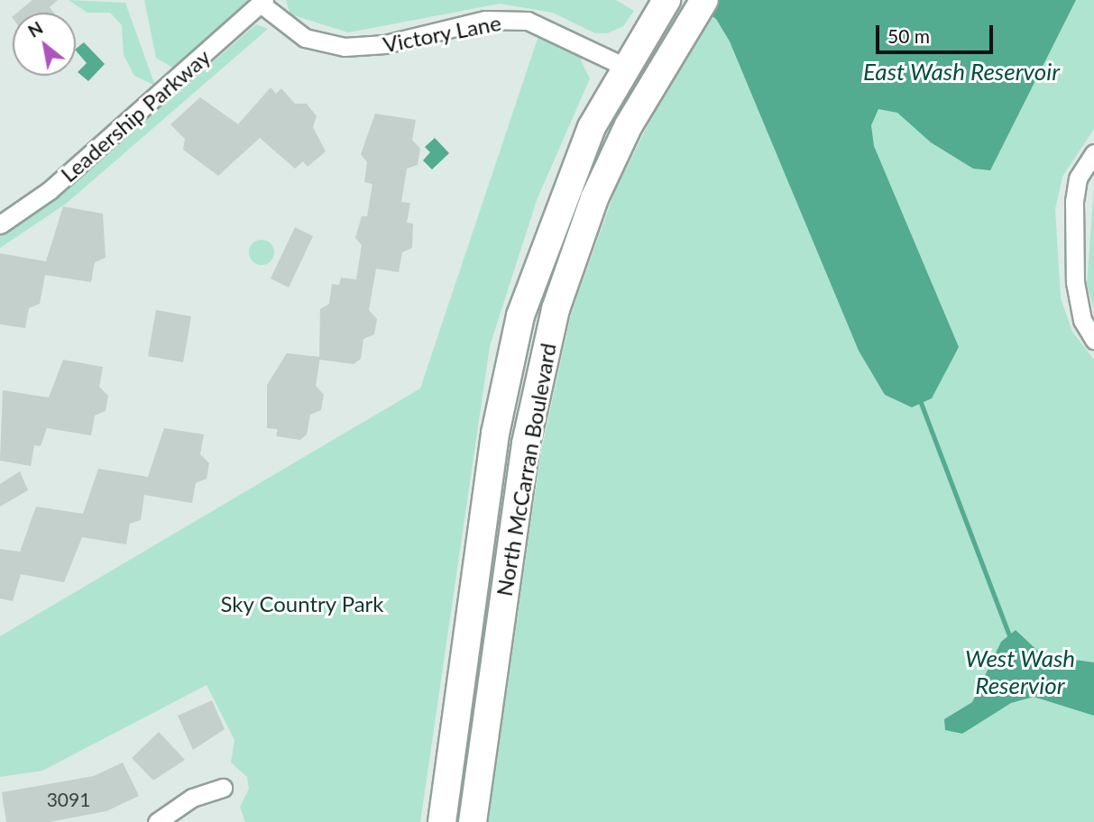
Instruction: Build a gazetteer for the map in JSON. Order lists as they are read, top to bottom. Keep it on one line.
{"streets":{"main road":["North McCarran Boulevard"],"street":["Victory Lane","Leadership Parkway"]},"crossings":[["Victory Lane","Leadership Parkway"],["Victory Lane","North McCarran Boulevard"]],"water":["East Wash Reservoir","West Wash Reservior"],"parks":["Sky Country Park"],"house_numbers":["3091"],"scale_bar":"50 m","north":"top left"}
